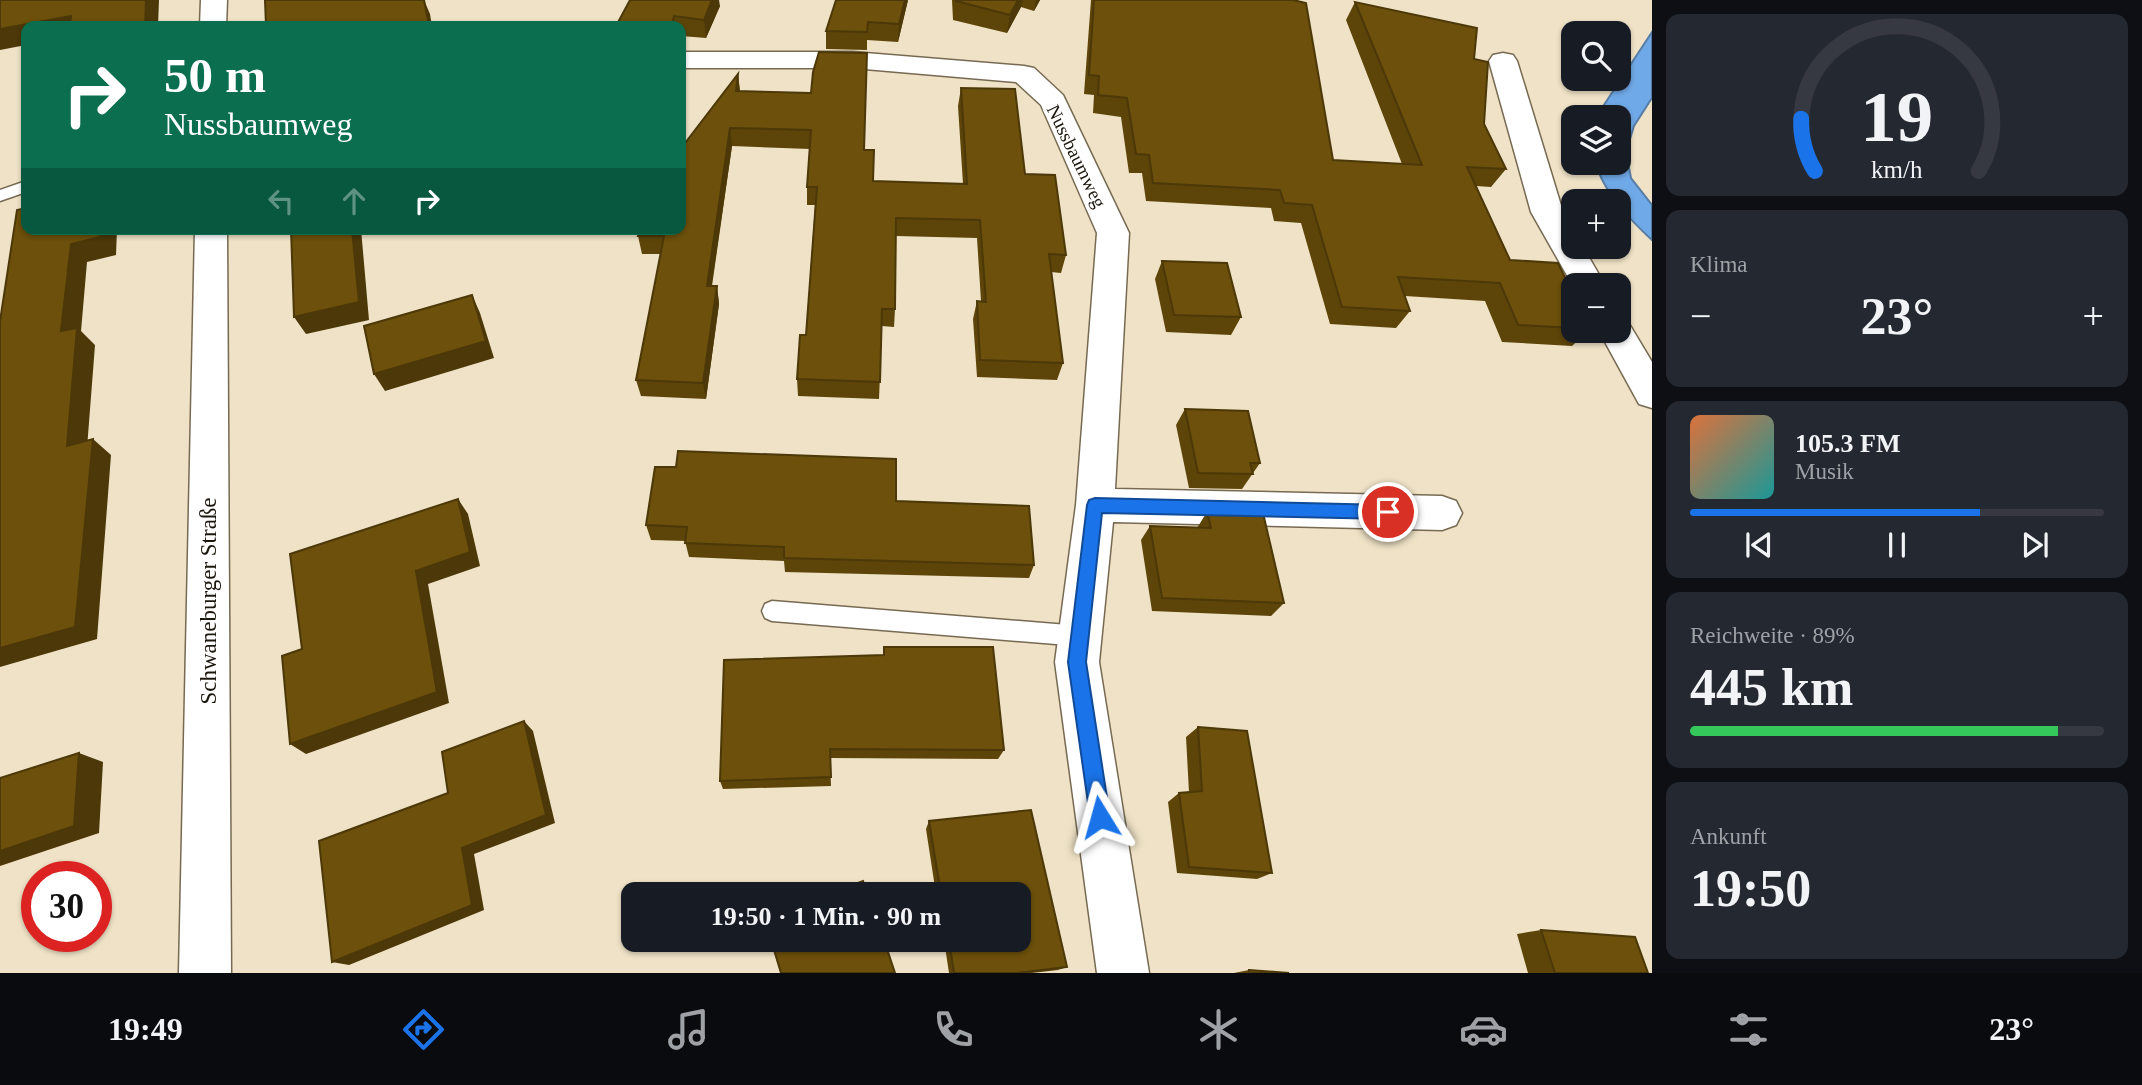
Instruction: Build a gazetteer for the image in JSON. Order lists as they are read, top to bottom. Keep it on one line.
{"streets":{"street":["Nussbaumweg","Schwaneburger Straße"]},"page":{"map_buttons":["+","−"],"turn":["50 m","Nussbaumweg"],"tile":["Klima",["Reichweite · 89%","445 km"],["Ankunft","19:50"]],"heat":["−","23°","+"],"song":["105.3 FM","Musik"],"limit":"30","trip":"19:50 · 1 Min. · 90 m","tabs":["19:49","23°"],"gauge":["19","km/h"]}}
